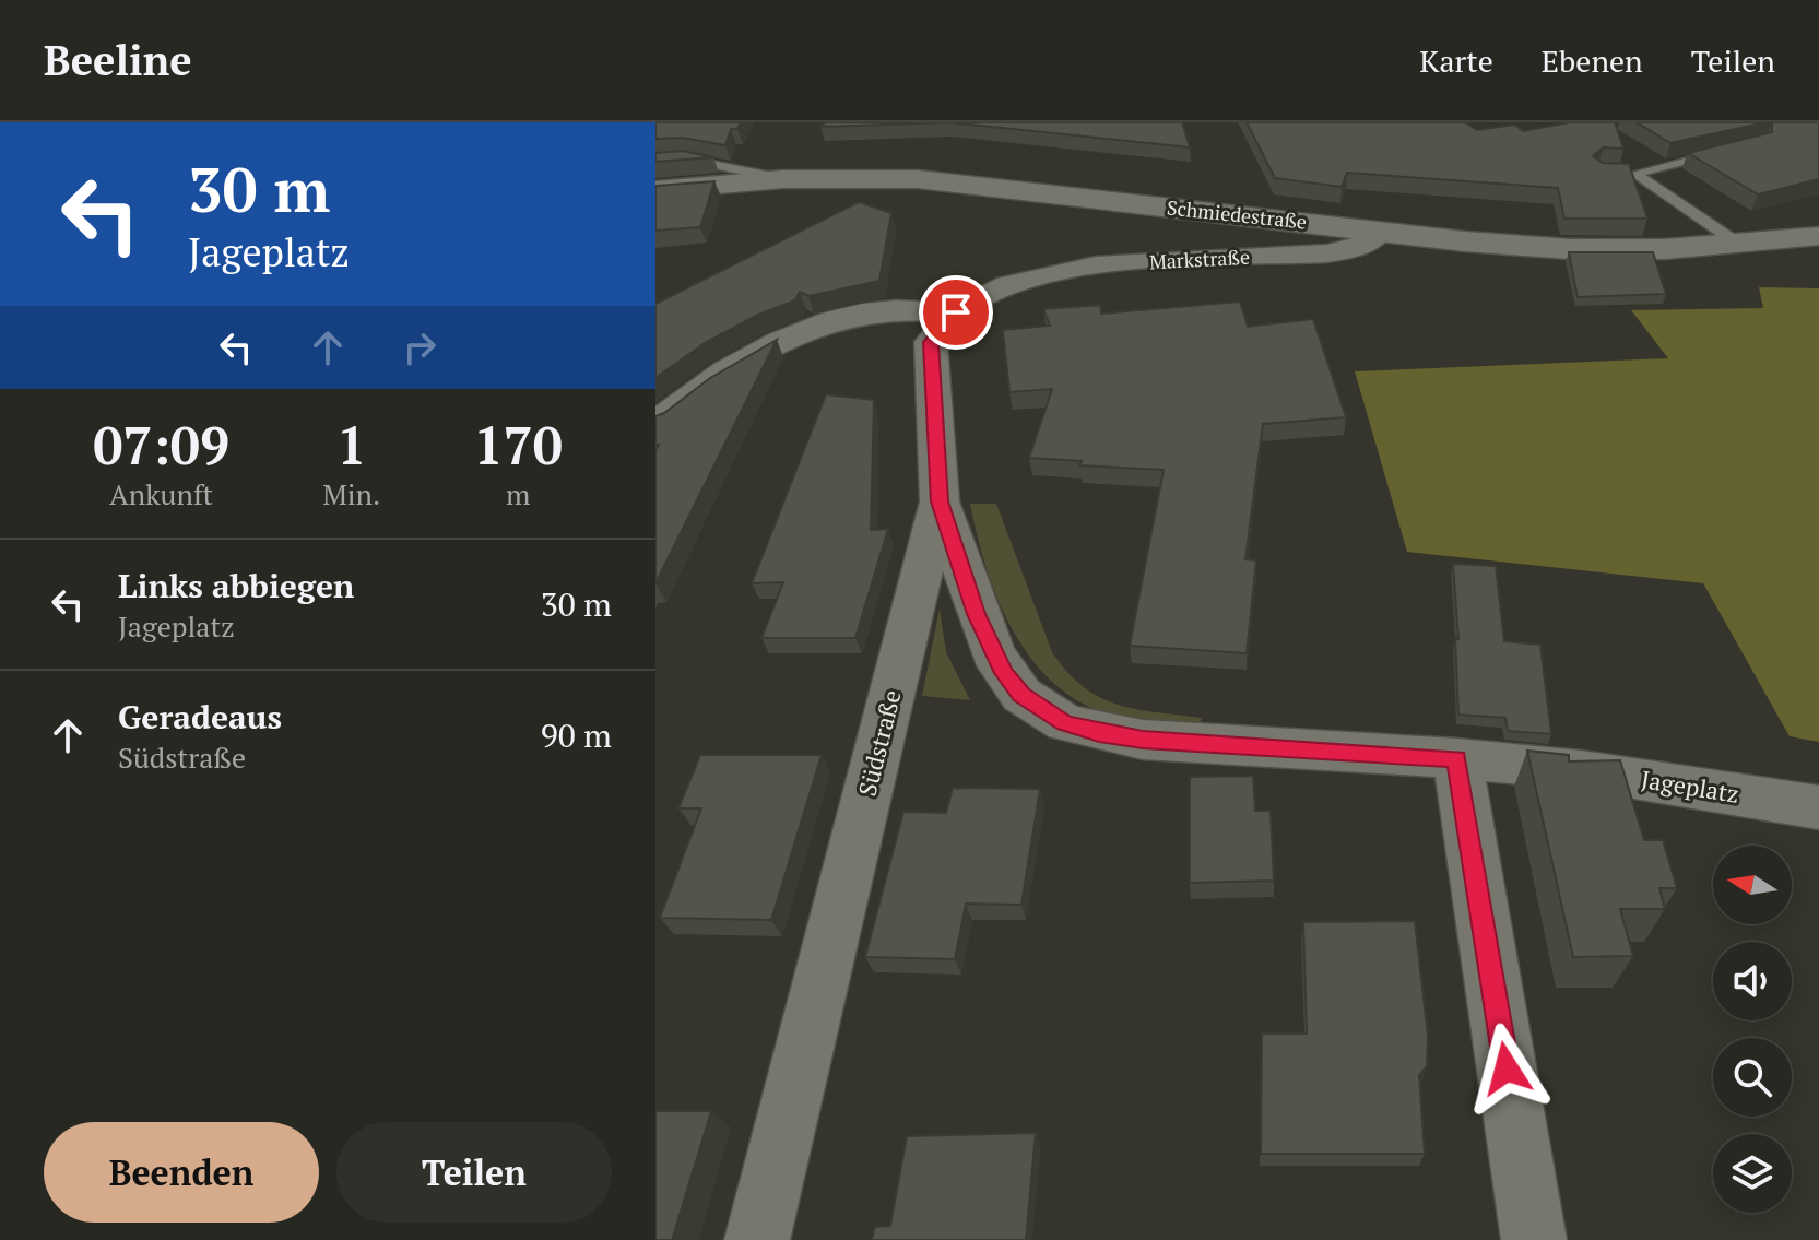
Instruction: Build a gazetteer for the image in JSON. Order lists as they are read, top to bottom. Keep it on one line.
{"streets":{"main road":["Schmiedestraße"],"street":["Markstraße","Südstraße","Jageplatz"]},"crossings":[["Schmiedestraße","Markstraße"],["Markstraße","Südstraße"],["Südstraße","Jageplatz"]],"north":"left","page":{"header":"Beeline","nav":["Karte","Ebenen","Teilen"],"turn":["30 m","Jageplatz"],"eta":["07:09","Ankunft","1","Min.","170","m"],"list":[{"name":"Links abbiegen","note":"Jageplatz","value":"30 m"},{"name":"Geradeaus","note":"Südstraße","value":"90 m"}],"buttons":["Beenden","Teilen"]}}
